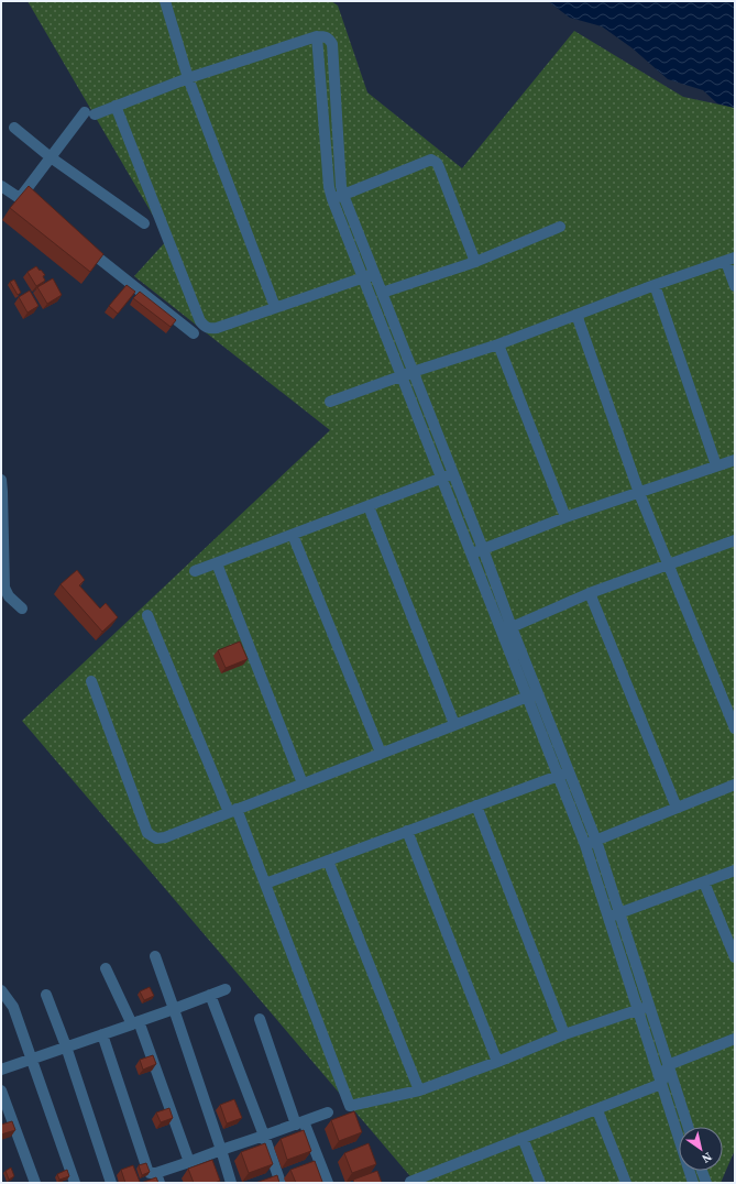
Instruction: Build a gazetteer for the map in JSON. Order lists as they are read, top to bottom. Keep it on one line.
{"north":"bottom right"}
